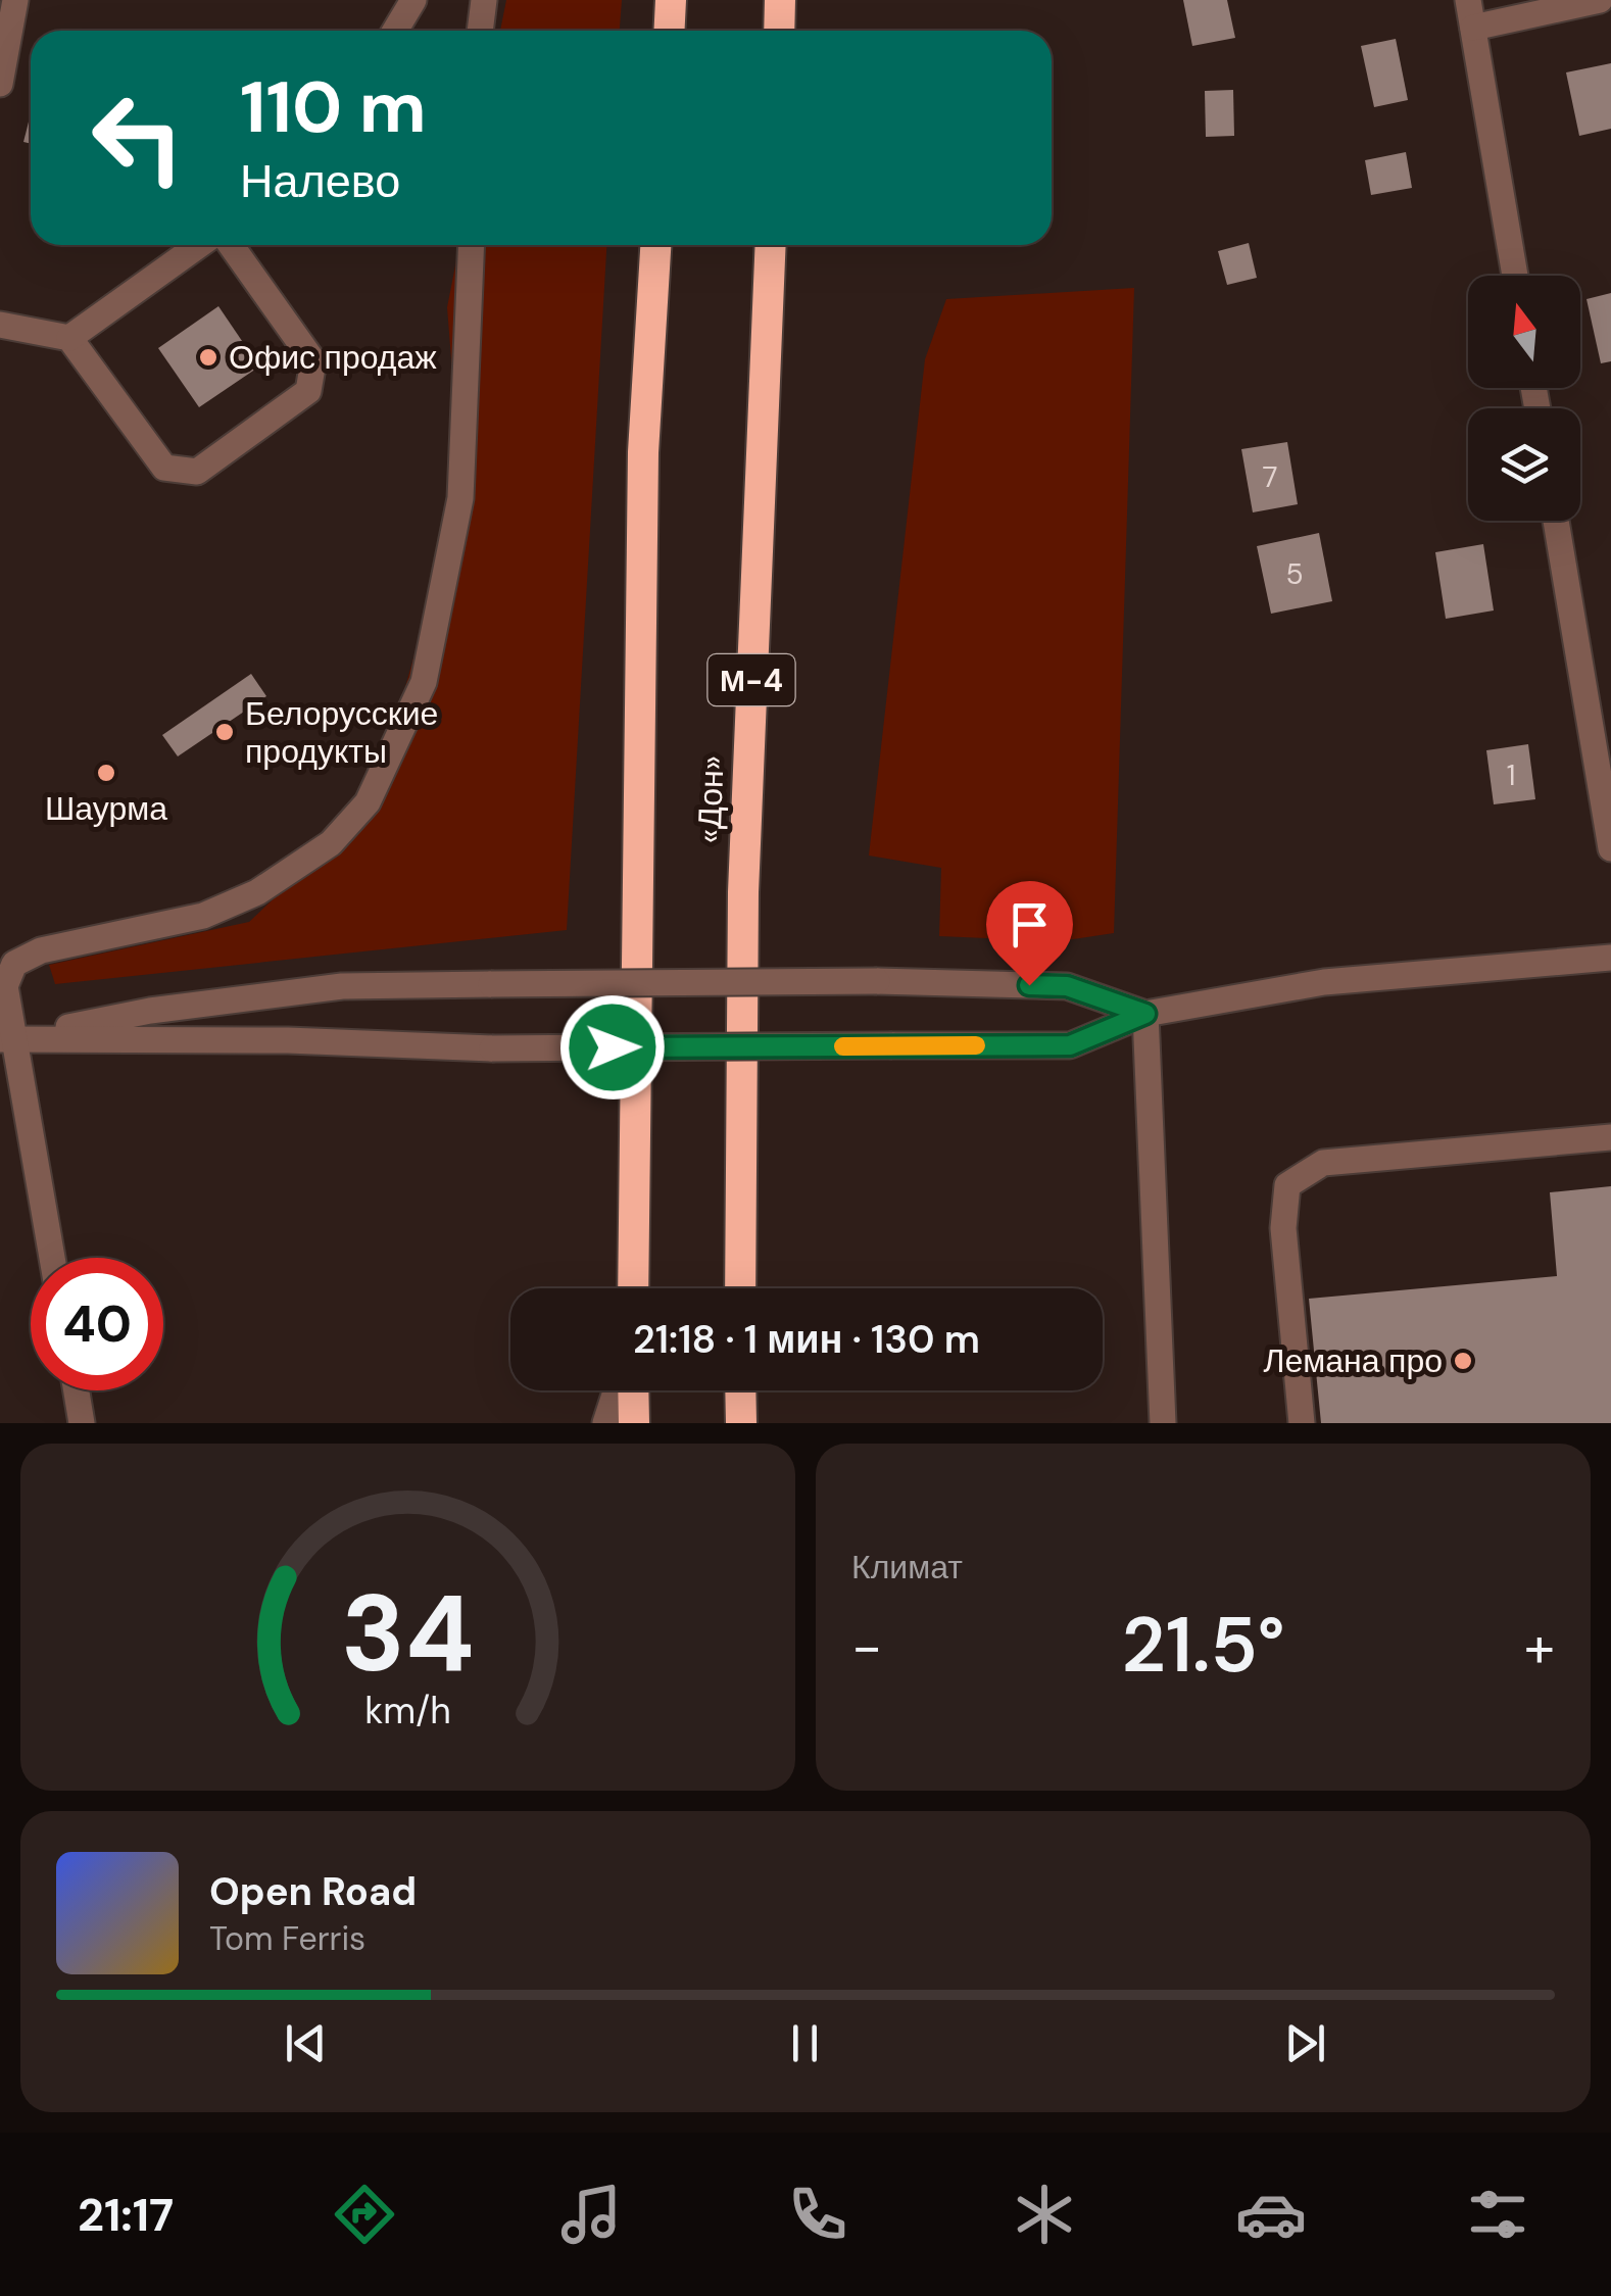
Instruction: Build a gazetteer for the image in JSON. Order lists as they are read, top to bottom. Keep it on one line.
{"streets":{"highway":["М-4","«Дон»"]},"places":["Офис продаж","Белорусские продукты","Шаурма","Лемана про"],"house_numbers":["7","5","1"],"north":"top","page":{"turn":["110 m","Налево"],"limit":"40","trip":"21:18 · 1 мин · 130 m","tile":"Климат","heat":["−","21.5°","+"],"song":["Open Road","Tom Ferris"],"tabs":"21:17","gauge":["34","km/h"]}}
